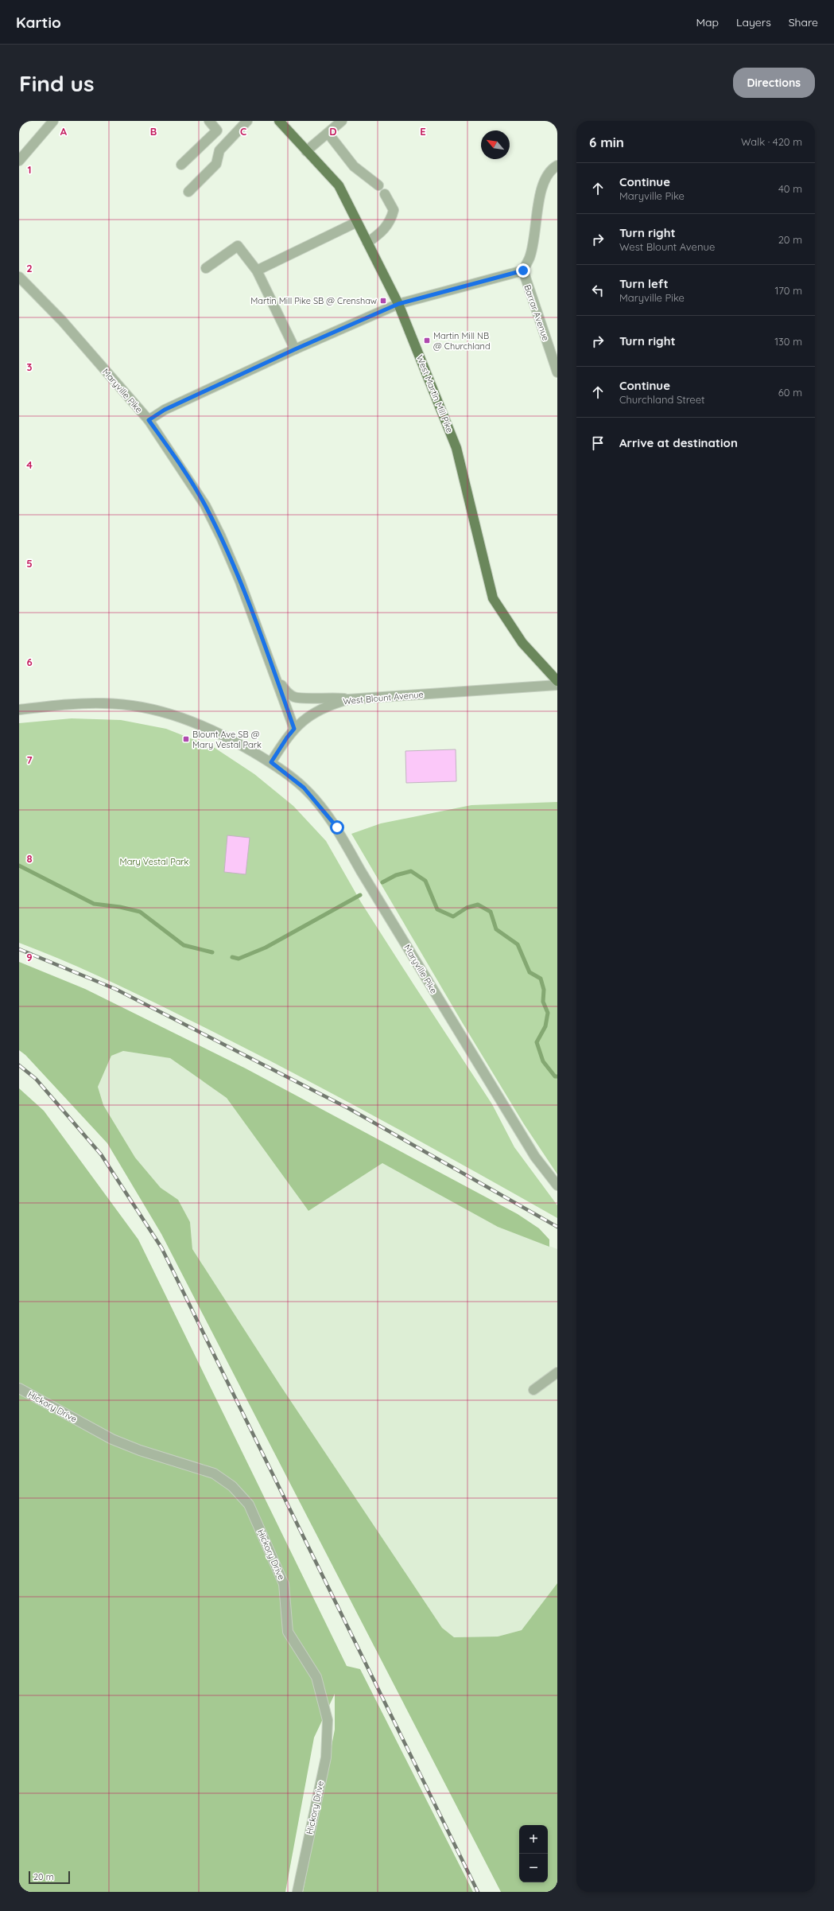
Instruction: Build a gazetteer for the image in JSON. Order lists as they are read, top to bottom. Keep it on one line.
{"streets":{"main road":["West Martin Mill Pike"],"street":["Barrar Avenue","Maryville Pike","West Blount Avenue","Hickory Drive"]},"crossings":[["Maryville Pike","West Blount Avenue"]],"parks":["Mary Vestal Park"],"places":{"transit":["Martin Mill Pike SB @ Crenshaw","Martin Mill NB @ Churchland","Blount Ave SB @ Mary Vestal Park"]},"scale_bar":"20 m","north":"top left","page":{"header":"Kartio","nav":["Map","Layers","Share"],"buttons":"Directions","title":"Find us","heading":["6 min","Walk · 420 m"],"list":[["Continue","Maryville Pike","40 m"],["Turn right","West Blount Avenue","20 m"],["Turn left","Maryville Pike","170 m"],["Turn right","130 m"],["Continue","Churchland Street","60 m"],"Arrive at destination"],"map_buttons":["+","−"],"scale":"20 m"},"grid":{"columns":["A","B","C","D","E"],"rows":["1","2","3","4","5","6","7","8","9"]}}
